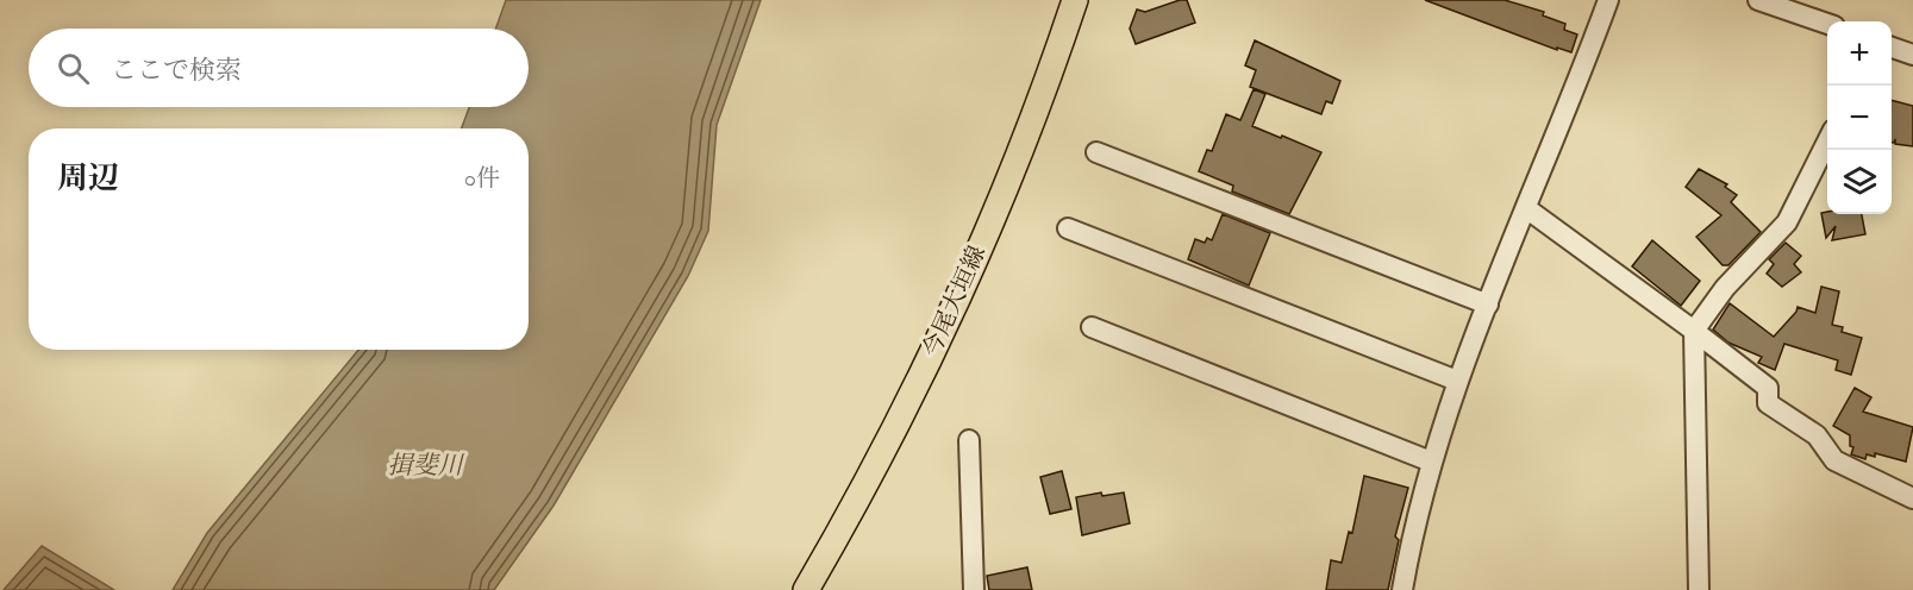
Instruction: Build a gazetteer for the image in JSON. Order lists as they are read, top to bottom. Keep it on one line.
{"streets":{"main road":["今尾大垣線"]},"water":["揖斐川"],"page":{"map_buttons":["+","−"],"search":"ここで検索","heading":["周辺","0件"]}}
